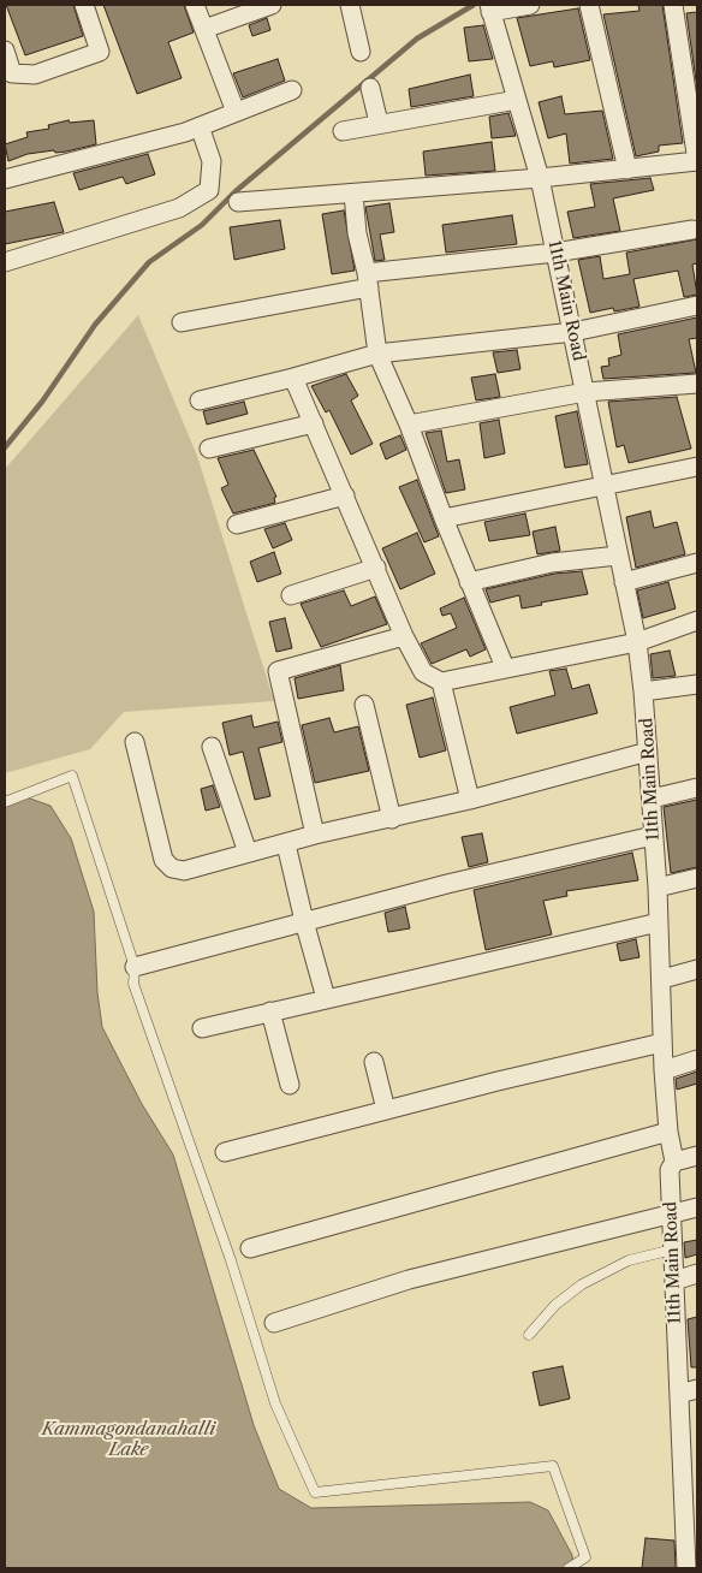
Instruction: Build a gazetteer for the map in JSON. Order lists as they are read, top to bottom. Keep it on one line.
{"streets":{"street":["11th Main Road"]},"water":["Kammagondanahalli Lake"]}
